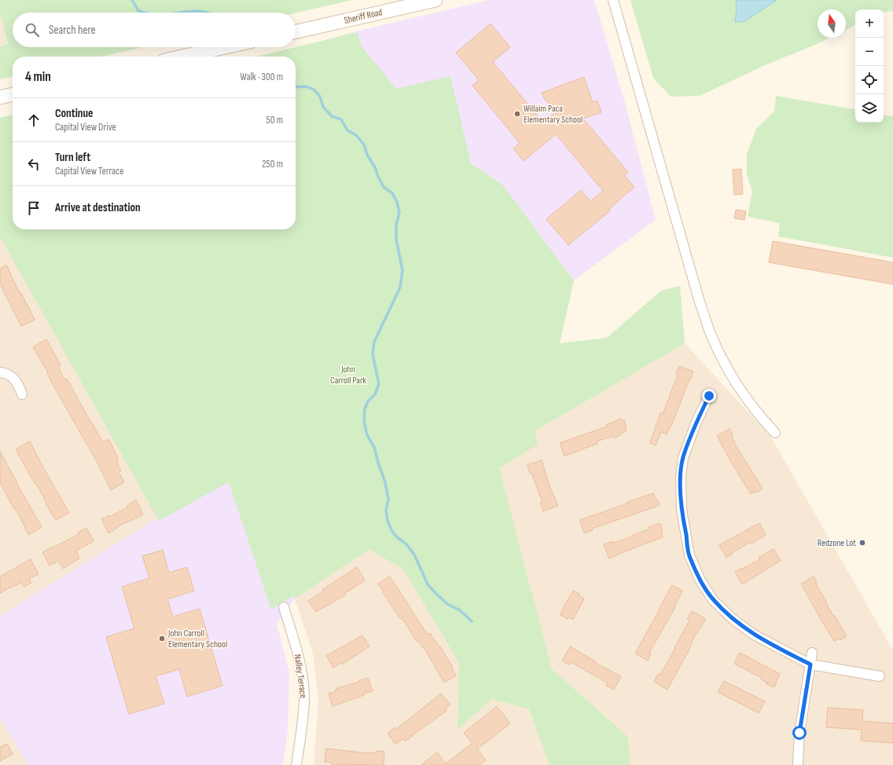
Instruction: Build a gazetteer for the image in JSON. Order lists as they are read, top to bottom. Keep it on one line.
{"streets":{"main road":["Sheriff Road"],"street":["Nalley Terrace"]},"parks":["John Carroll Park"],"places":["Willaim Paca Elementary School","Redzone Lot","John Carroll Elementary School"],"north":"top","page":{"map_buttons":["+","−"],"search":"Search here","heading":["4 min","Walk · 300 m"],"list":[["Continue","Capital View Drive","50 m"],["Turn left","Capital View Terrace","250 m"],"Arrive at destination"]}}
